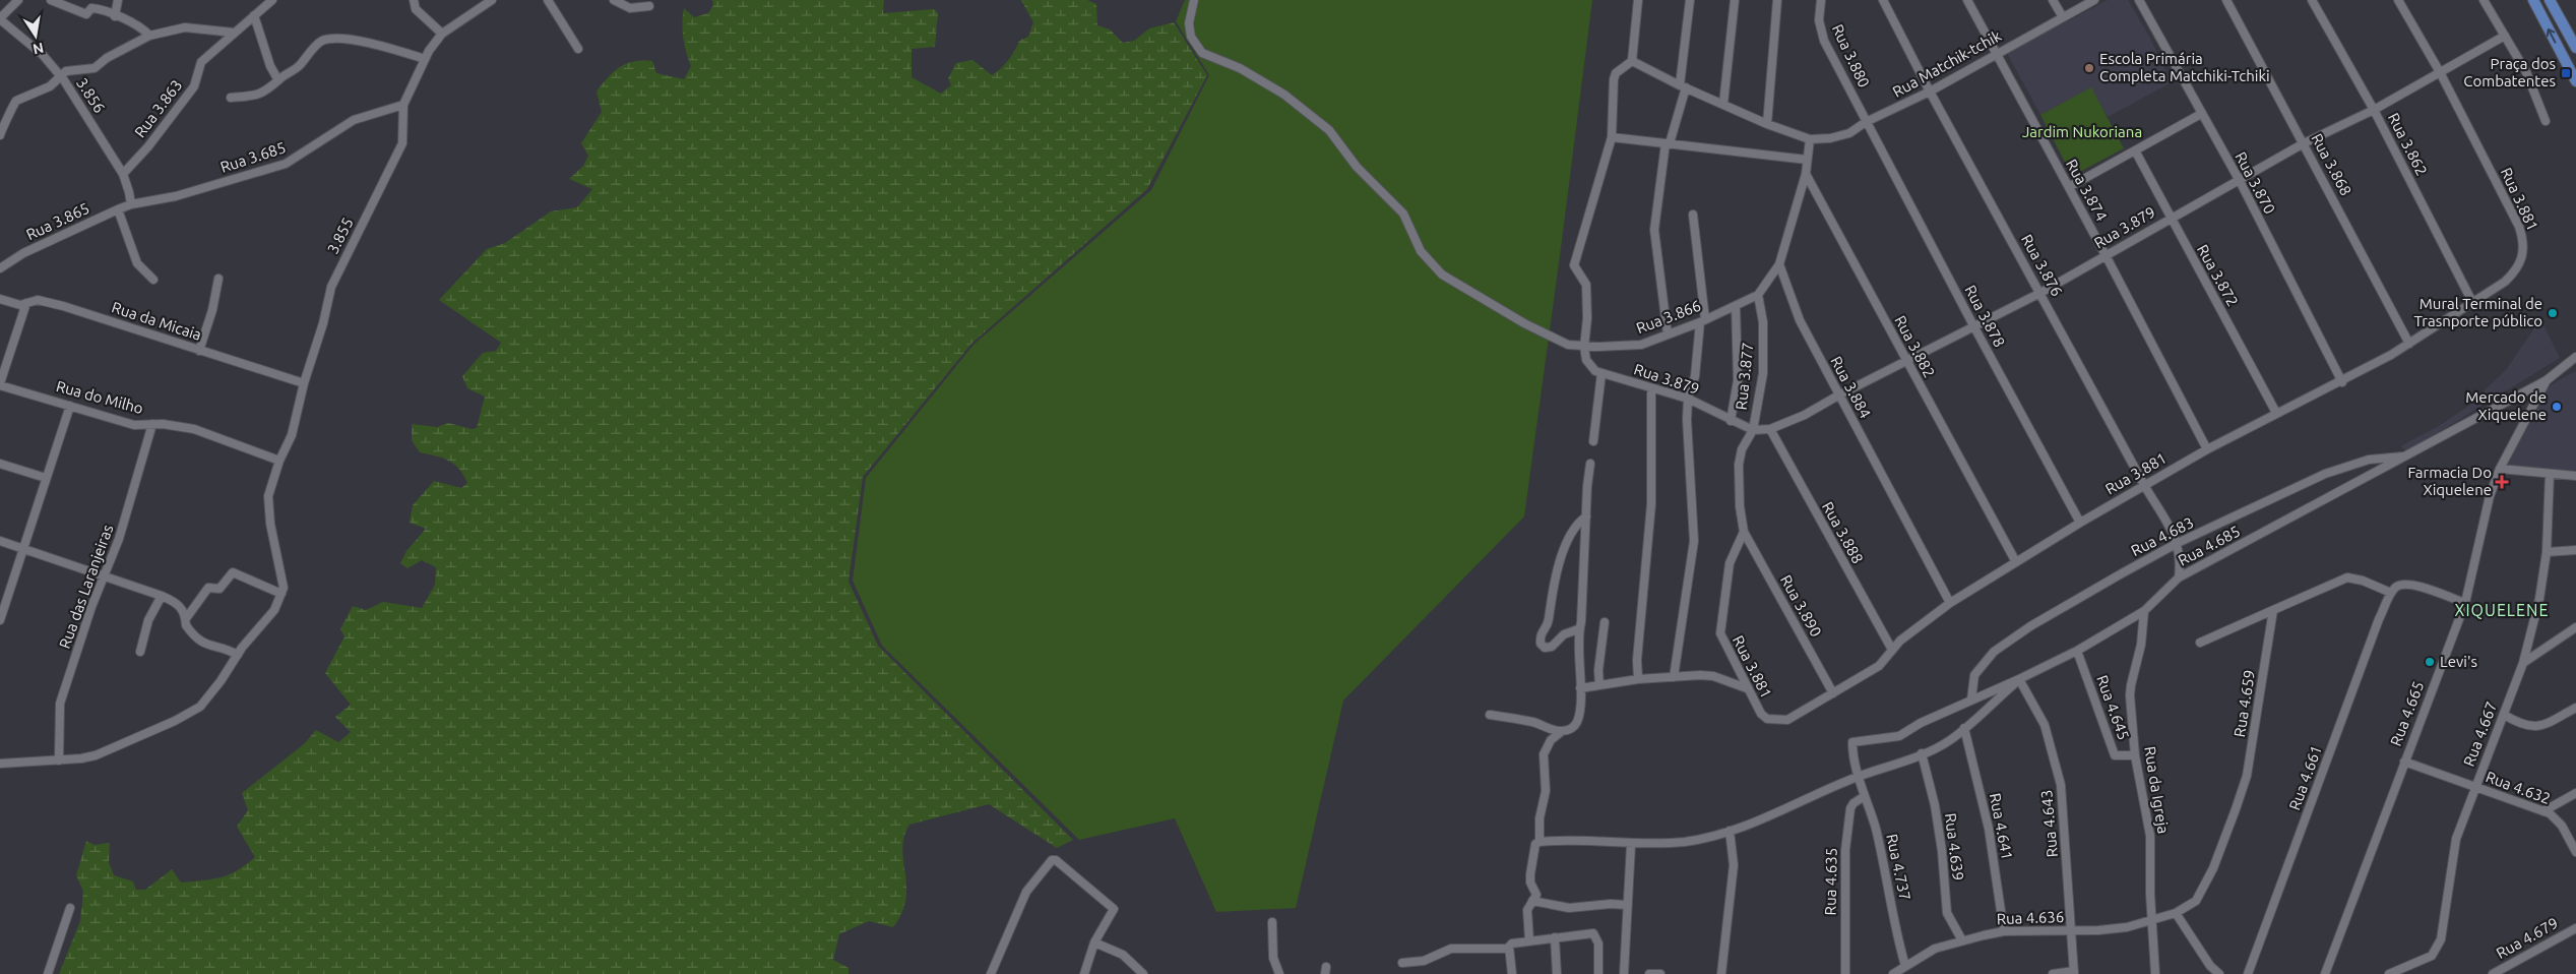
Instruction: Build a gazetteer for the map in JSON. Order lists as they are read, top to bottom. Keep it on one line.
{"streets":{"street":["Rua 3.880","Rua Matchik-tchik","3.856","Rua 3.863","Rua 3.862","Rua 3.685","Rua 3.868","Rua 3.870","Rua 3.874","Rua 3.881","Rua 3.865","Rua 3.879","3.855","Rua 3.876","Rua 3.872","Rua 3.878","Rua 3.866","Rua da Micaia","Rua 3.882","Rua 3.877","Rua 3.884","Rua do Milho","Rua 3.888","Rua 4.683","Rua 4.685","Rua das Laranjeiras","Rua 3.890","Rua 4.659","Rua 4.645","Rua 4.665","Rua 4.667","Rua 4.661","Rua 4.632","Rua da Igreja","Rua 4.643","Rua 4.641","Rua 4.639","Rua 4.737","Rua 4.635","Rua 4.636","Rua 4.679"]},"crossings":[["Rua 3.880","Rua Matchik-tchik"],["Rua 3.880","Rua 3.878"],["Rua Matchik-tchik","Rua 3.874"],["Rua Matchik-tchik","Rua 3.876"],["Rua Matchik-tchik","Rua 3.878"],["3.856","Rua 3.863"],["3.856","Rua 3.685"],["3.856","Rua 3.865"],["Rua 3.862","Rua 3.881"],["Rua 3.862","Rua 3.879"],["Rua 3.685","Rua 3.865"],["Rua 3.685","3.855"],["Rua 3.868","Rua 3.881"],["Rua 3.868","Rua 3.879"],["Rua 3.870","Rua 3.881"],["Rua 3.870","Rua 3.879"],["Rua 3.874","Rua 3.881"],["Rua 3.874","Rua 3.879"],["Rua 3.881","Rua 3.879"],["Rua 3.881","Rua 3.876"],["Rua 3.881","Rua 3.872"],["Rua 3.881","Rua 3.878"],["Rua 3.881","Rua 3.882"],["Rua 3.881","Rua 3.884"],["Rua 3.881","Rua 3.888"],["Rua 3.881","Rua 3.890"],["Rua 3.879","Rua 3.876"],["Rua 3.879","Rua 3.872"],["Rua 3.879","Rua 3.878"],["Rua 3.879","Rua 3.882"],["Rua 3.879","Rua 3.877"],["Rua 3.879","Rua 3.884"],["Rua 3.879","Rua 3.888"],["3.855","Rua da Micaia"],["3.855","Rua do Milho"],["Rua 3.876","Rua 4.683"],["Rua 3.866","Rua 3.877"],["Rua do Milho","Rua das Laranjeiras"],["Rua 4.683","Rua 4.685"],["Rua 4.685","Rua 4.645"],["Rua 4.685","Rua 4.665"],["Rua 4.685","Rua da Igreja"],["Rua 4.685","Rua 4.643"],["Rua 4.685","Rua 4.737"],["Rua 4.659","Rua 4.636"],["Rua 4.645","Rua da Igreja"],["Rua 4.665","Rua 4.632"],["Rua 4.667","Rua 4.632"],["Rua da Igreja","Rua 4.636"],["Rua 4.643","Rua 4.636"],["Rua 4.641","Rua 4.636"],["Rua 4.639","Rua 4.636"],["Rua 4.737","Rua 4.635"],["Rua 4.737","Rua 4.636"]],"districts":["XIQUELENE"],"parks":["Jardim Nukoriana"],"places":{"other":["Escola Primária Completa Matchiki-Tchiki","Mural Terminal de Trasnporte público","Mercado de Xiquelene","Levi's"],"transit":["Praça dos Combatentes"],"health":["Farmacia Do Xiquelene"]},"north":"bottom"}
